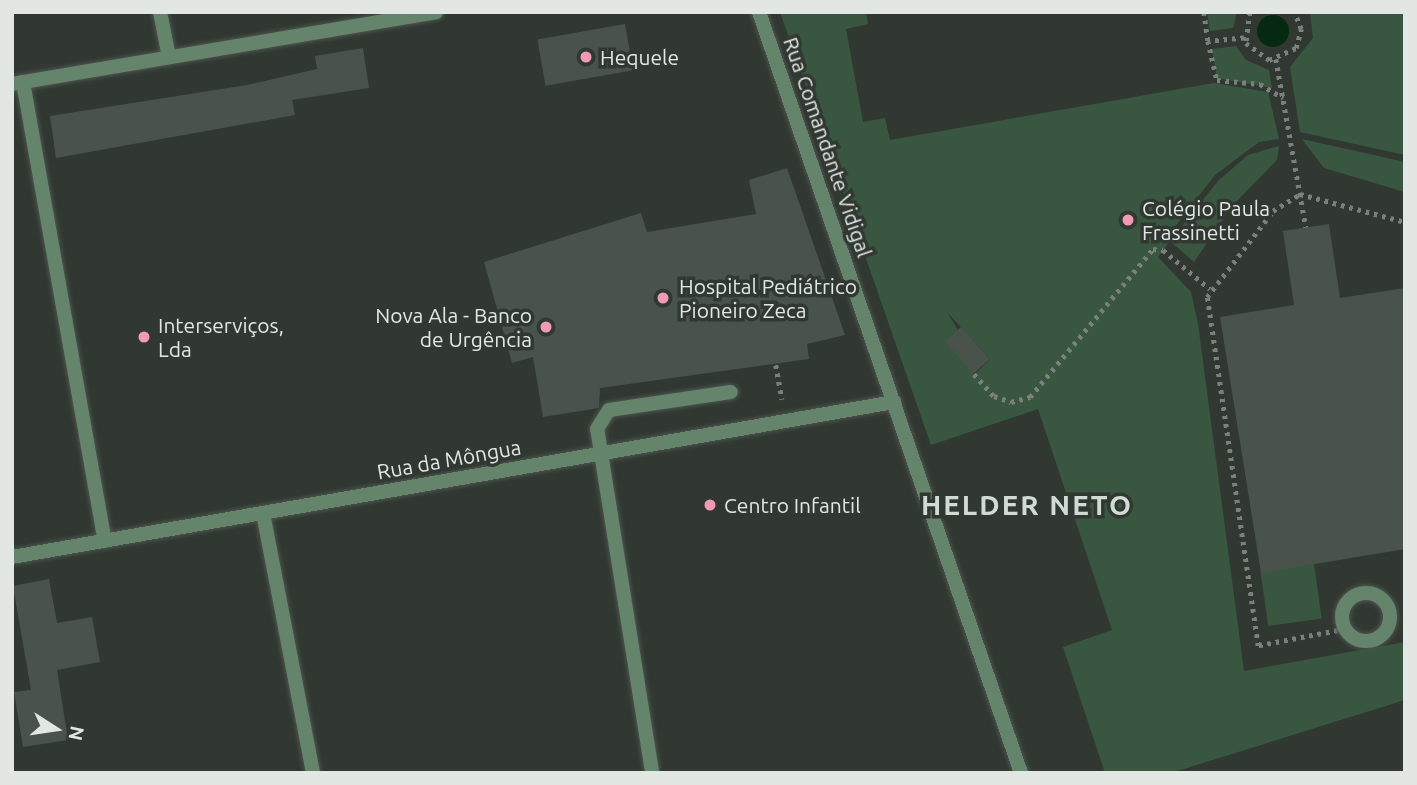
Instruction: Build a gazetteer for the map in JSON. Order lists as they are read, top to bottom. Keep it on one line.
{"streets":{"street":["Rua Comandante Vidigal","Rua da Môngua"]},"crossings":[["Rua Comandante Vidigal","Rua da Môngua"]],"districts":["HELDER NETO"],"places":["Hequele","Colégio Paula Frassinetti","Hospital Pediátrico Pioneiro Zeca","Nova Ala - Banco de Urgência","Interserviços, Lda","Centro Infantil"],"north":"right"}
